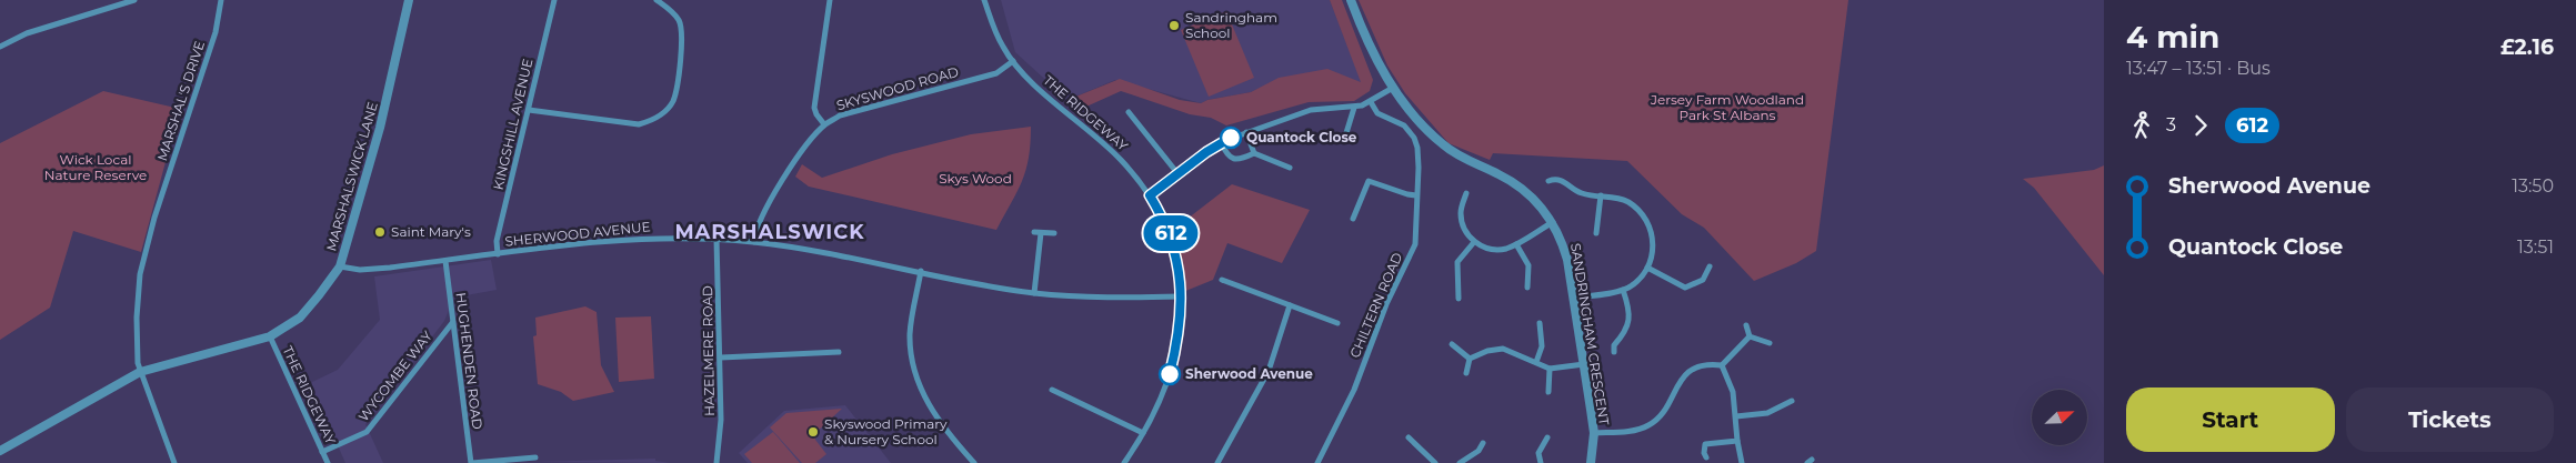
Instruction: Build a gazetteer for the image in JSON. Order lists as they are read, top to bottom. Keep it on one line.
{"streets":{"street":["SKYSWOOD ROAD","MARSHAL'S DRIVE","THE RIDGEWAY","KINGSHILL AVENUE","MARSHALSWICK LANE","SHERWOOD AVENUE","CHILTERN ROAD","SANDRINGHAM CRESCENT","HAZELMERE ROAD","HUGHENDEN ROAD","WYCOMBE WAY"]},"crossings":[["SKYSWOOD ROAD","THE RIDGEWAY"],["SKYSWOOD ROAD","SHERWOOD AVENUE"],["MARSHAL'S DRIVE","MARSHALSWICK LANE"],["THE RIDGEWAY","MARSHALSWICK LANE"],["THE RIDGEWAY","SHERWOOD AVENUE"],["THE RIDGEWAY","WYCOMBE WAY"],["KINGSHILL AVENUE","SHERWOOD AVENUE"],["MARSHALSWICK LANE","SHERWOOD AVENUE"],["SHERWOOD AVENUE","HAZELMERE ROAD"],["SHERWOOD AVENUE","HUGHENDEN ROAD"],["HUGHENDEN ROAD","WYCOMBE WAY"]],"districts":["MARSHALSWICK"],"parks":["Jersey Farm Woodland Park St Albans","Wick Local Nature Reserve","Skys Wood"],"places":["Sandringham School","Quantock Close","Saint Mary's","Sherwood Avenue","Skyswood Primary & Nursery School"],"lines":["bus line 612"],"north":"top right","page":{"on_map":"612","heading":["4 min","13:47 – 13:51 · Bus","£2.16"],"legs":["3","612"],"list":[{"name":"Sherwood Avenue","value":"13:50"},{"name":"Quantock Close","value":"13:51"}],"buttons":["Start","Tickets"]}}
